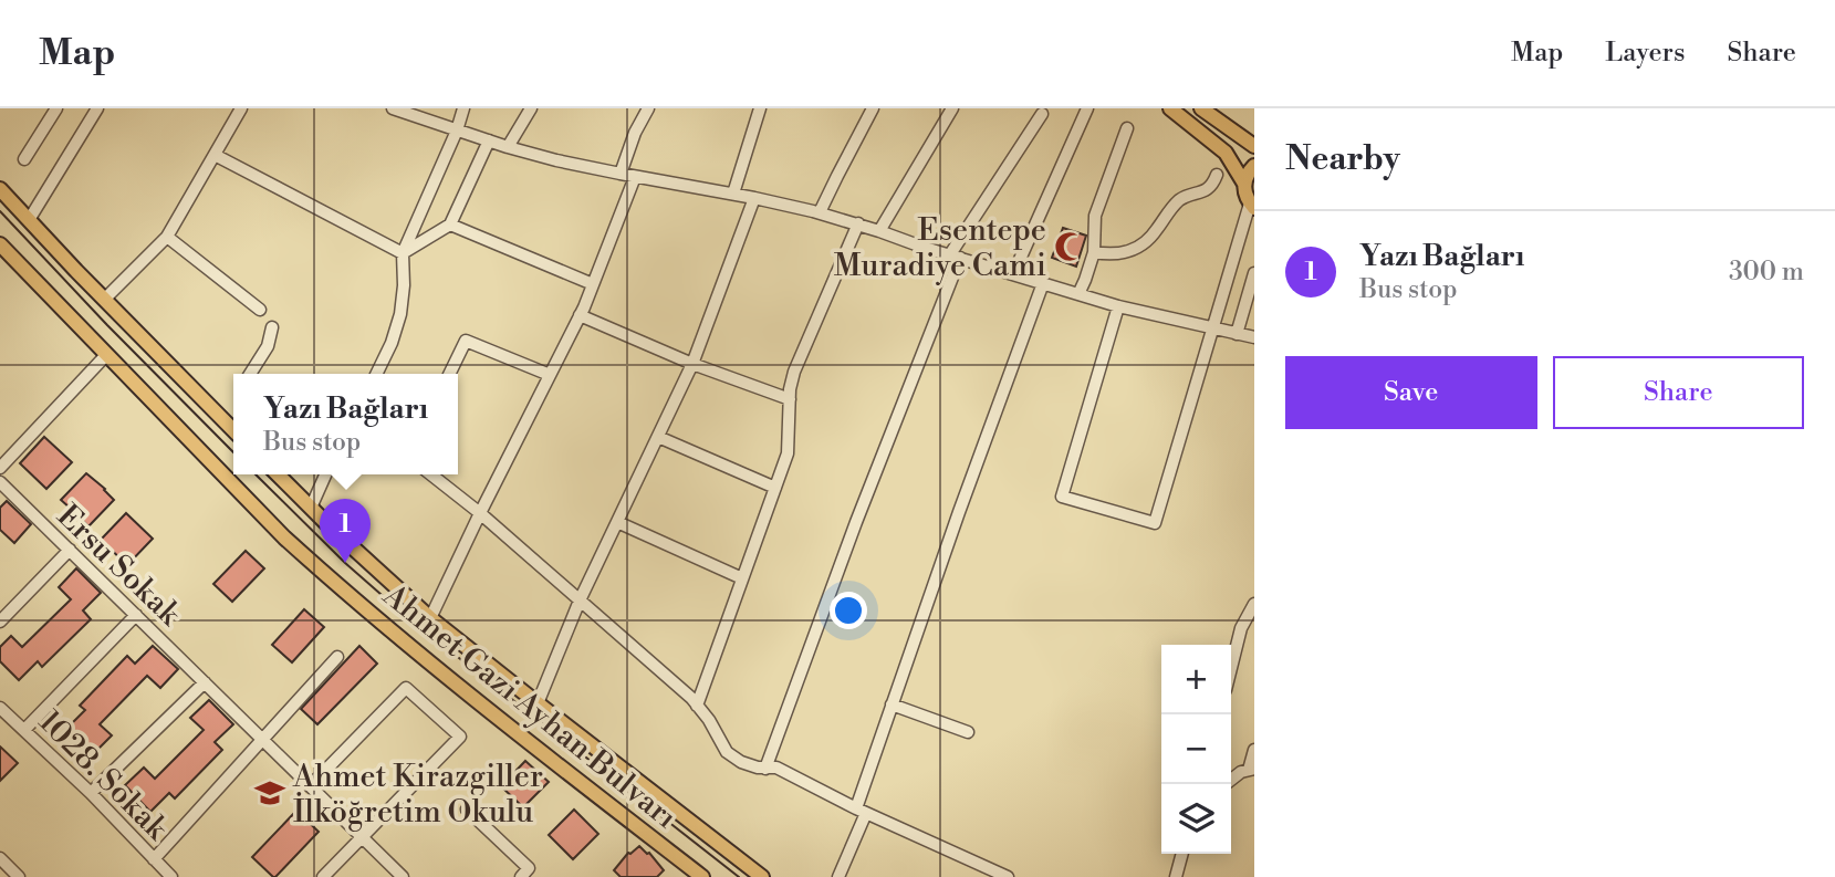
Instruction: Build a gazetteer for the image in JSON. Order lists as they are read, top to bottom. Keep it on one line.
{"streets":{"main road":["Ahmet Gazi Ayhan Bulvarı"],"street":["Ersu Sokak","1028. Sokak"]},"places":{"mosque":["Esentepe Muradiye Cami"],"school or university":["Ahmet Kirazgiller İlköğretim Okulu"]},"page":{"header":"Map","nav":["Map","Layers","Share"],"heading":"Nearby","list":[{"mark":"1","name":"Yazı Bağları","note":"Bus stop","value":"300 m"}],"buttons":["Save","Share"],"popup":["Yazı Bağları","Bus stop"],"pins":"1","map_buttons":["+","−"]}}
